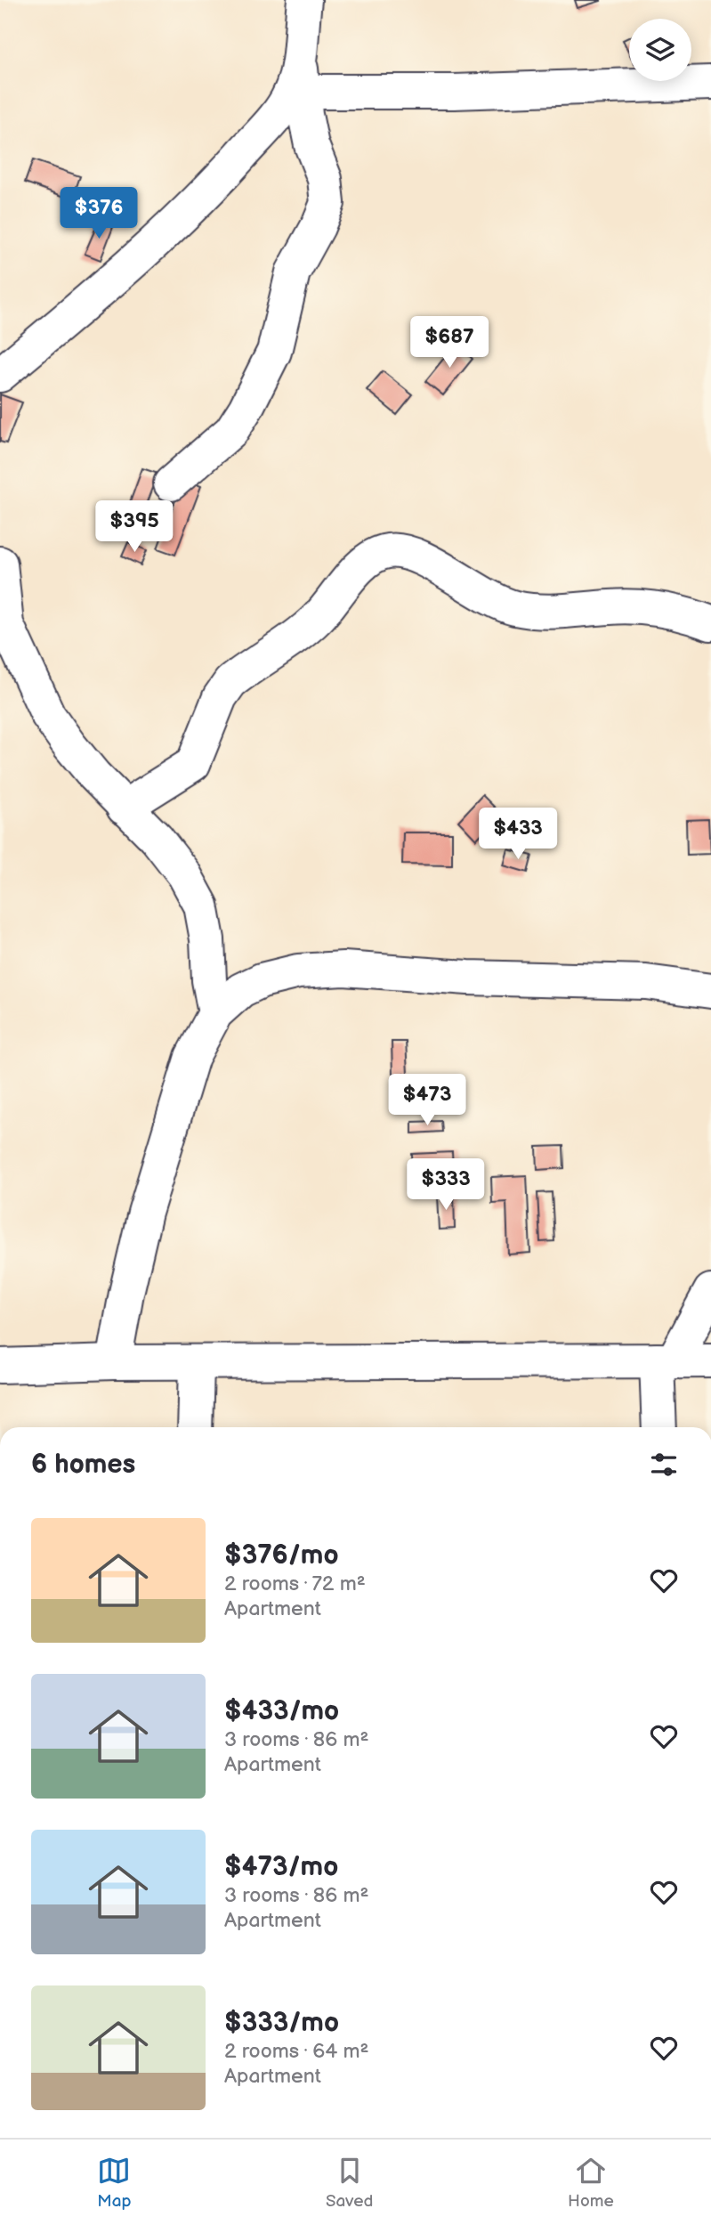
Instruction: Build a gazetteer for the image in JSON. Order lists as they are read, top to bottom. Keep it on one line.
{"page":{"price":["$376","$687","$395","$433","$473","$333"],"heading":"6 homes","list":[{"name":"$376/mo","note":"2 rooms · 72 m² · Apartment"},{"name":"$433/mo","note":"3 rooms · 86 m² · Apartment"},{"name":"$473/mo","note":"3 rooms · 86 m² · Apartment"},{"name":"$333/mo","note":"2 rooms · 64 m² · Apartment"}],"tabs":["Map","Saved","Home"]}}
